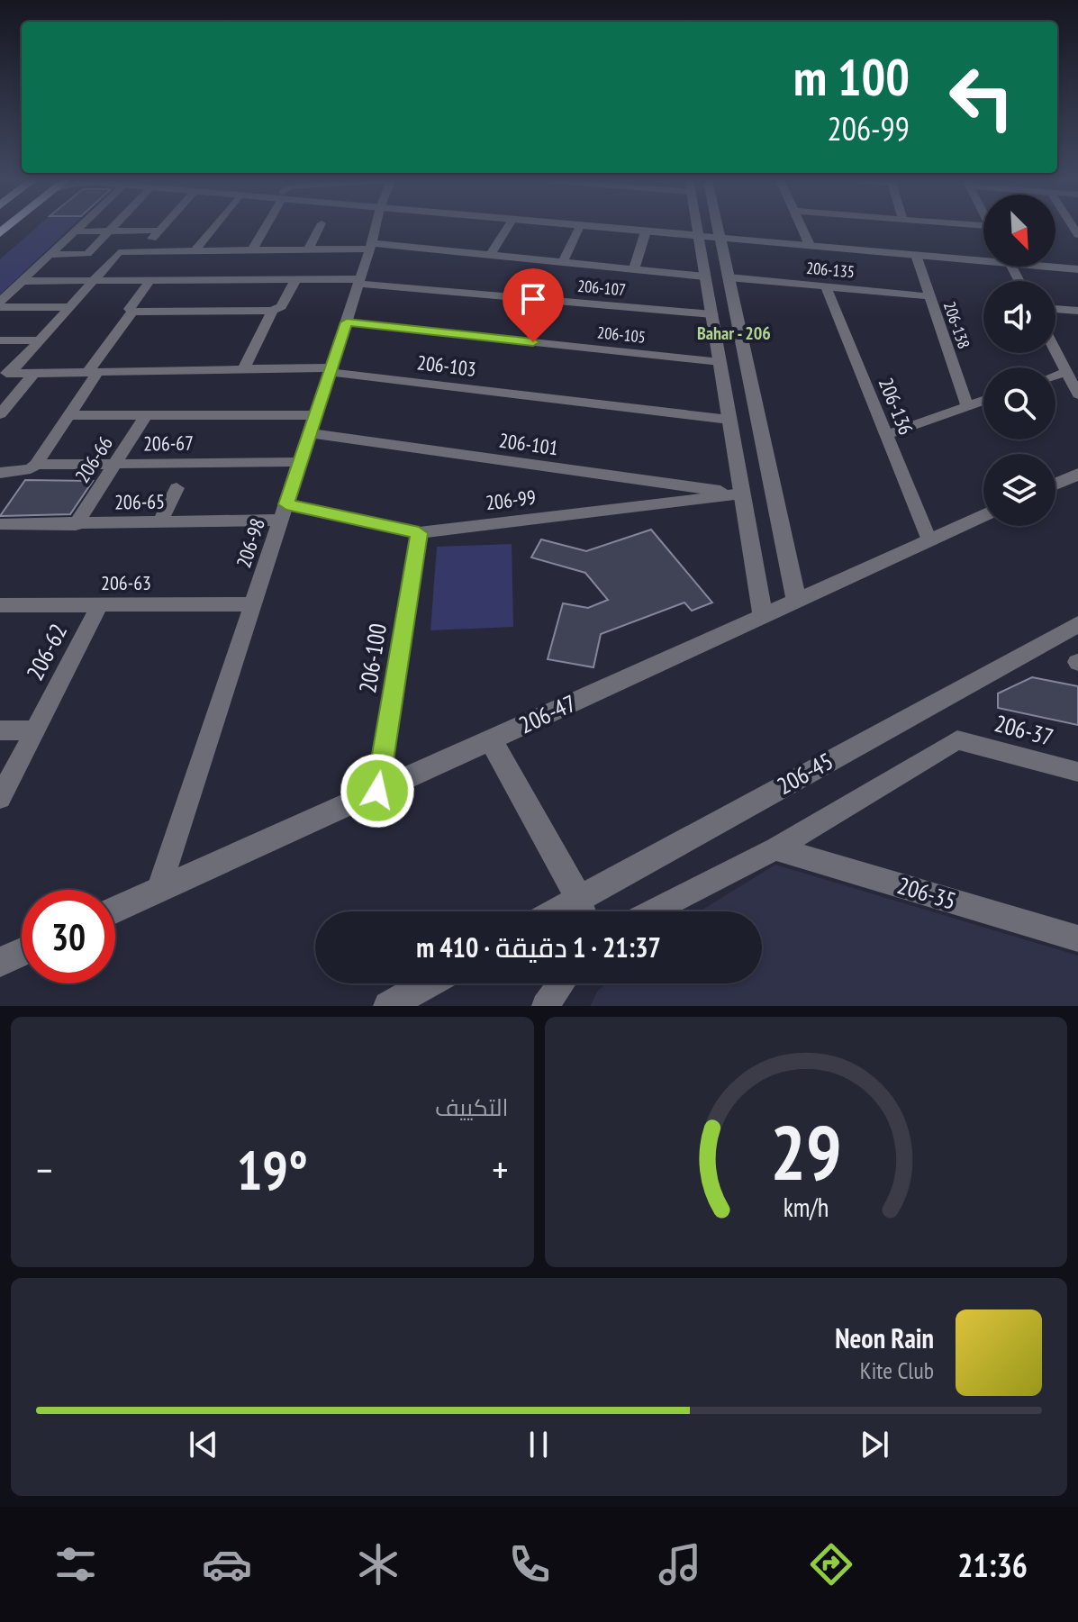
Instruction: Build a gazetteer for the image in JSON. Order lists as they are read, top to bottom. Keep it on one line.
{"streets":{"street":["206-135","206-107","206-138","206-105","206-103","206-136","206-67","206-101","206-66","206-99","206-65","206-98","206-63","206-62","206-100","206-47","206-37","206-45","206-35"]},"crossings":[["206-135","206-138"],["206-135","206-136"],["206-107","206-98"],["206-105","206-98"],["206-103","206-98"],["206-136","206-47"],["206-67","206-66"],["206-67","206-98"],["206-101","206-99"],["206-101","206-98"],["206-66","206-65"],["206-99","206-65"],["206-99","206-98"],["206-99","206-100"],["206-65","206-98"],["206-98","206-63"],["206-98","206-47"],["206-63","206-62"],["206-100","206-47"],["206-37","206-35"]],"districts":["Bahar - 206"],"north":"bottom right","page":{"turn":["100 m","206-99"],"limit":"30","trip":"21:37 · 1 دقيقة · 410 m","tile":"التكييف","heat":["−","19°","+"],"song":["Neon Rain","Kite Club"],"tabs":"21:36","gauge":["29","km/h"]}}
